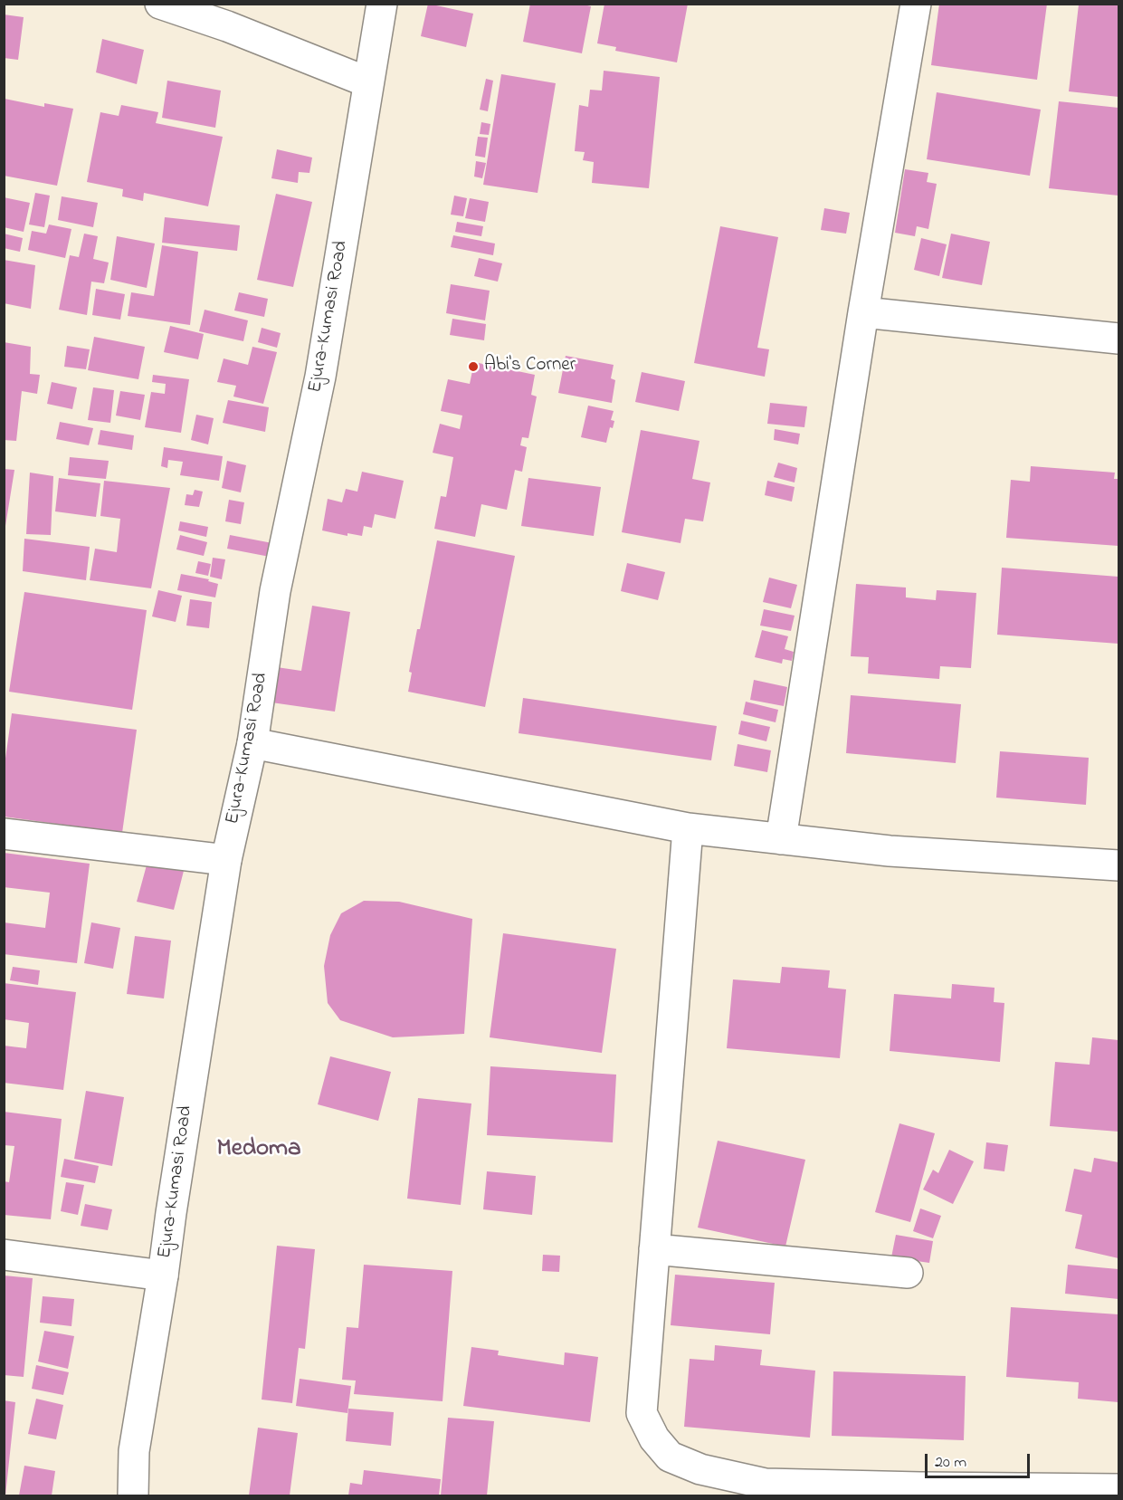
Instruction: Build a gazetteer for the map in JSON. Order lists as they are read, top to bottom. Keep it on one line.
{"streets":{"street":["Ejura-Kumasi Road"]},"districts":["Medoma"],"places":["Abi's Corner"],"scale_bar":"20 m"}
